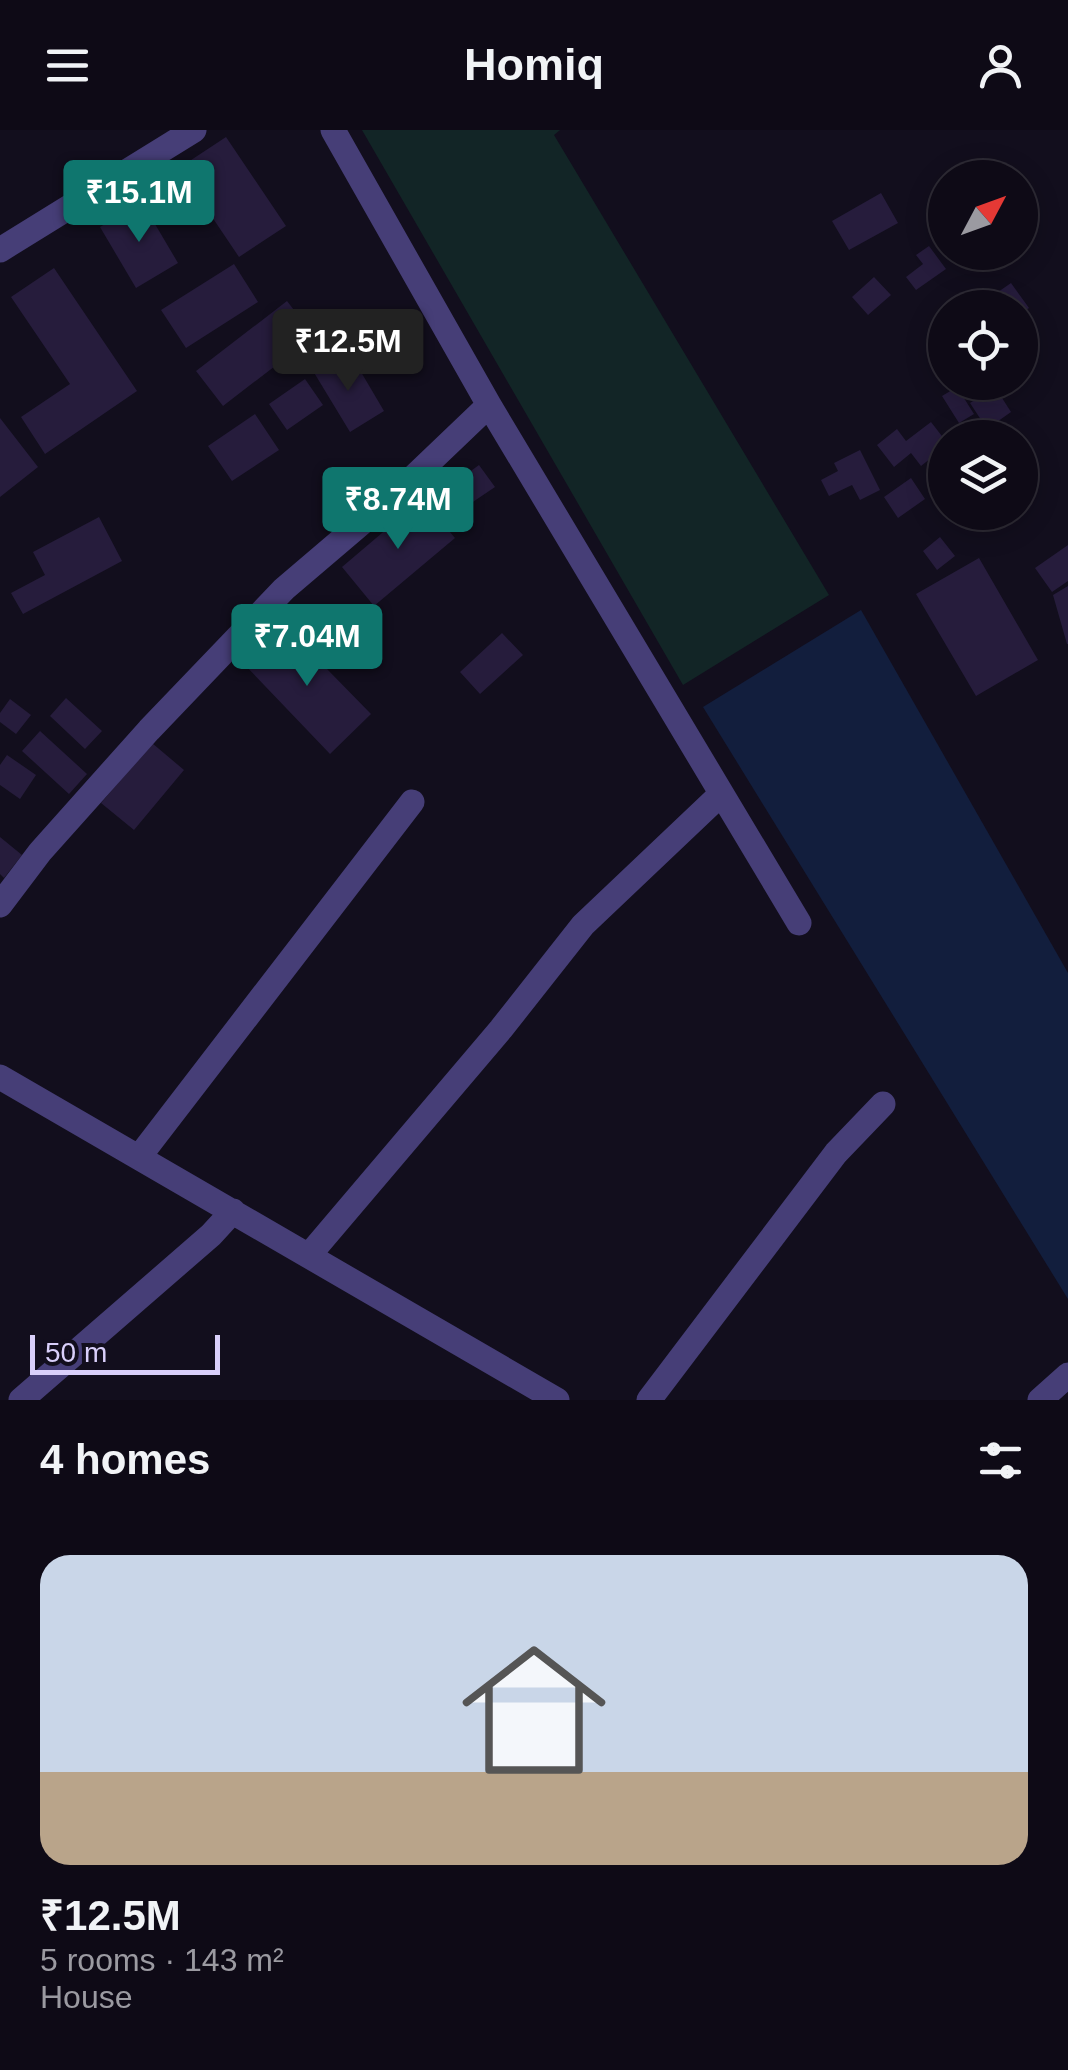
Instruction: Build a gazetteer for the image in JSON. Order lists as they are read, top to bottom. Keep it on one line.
{"scale_bar":"50 m","north":"top right","page":{"header":"Homiq","price":["₹15.1M","₹12.5M","₹8.74M","₹7.04M"],"scale":"50 m","heading":"4 homes","list":[{"name":"₹12.5M","note":"5 rooms · 143 m² · House"}]}}
